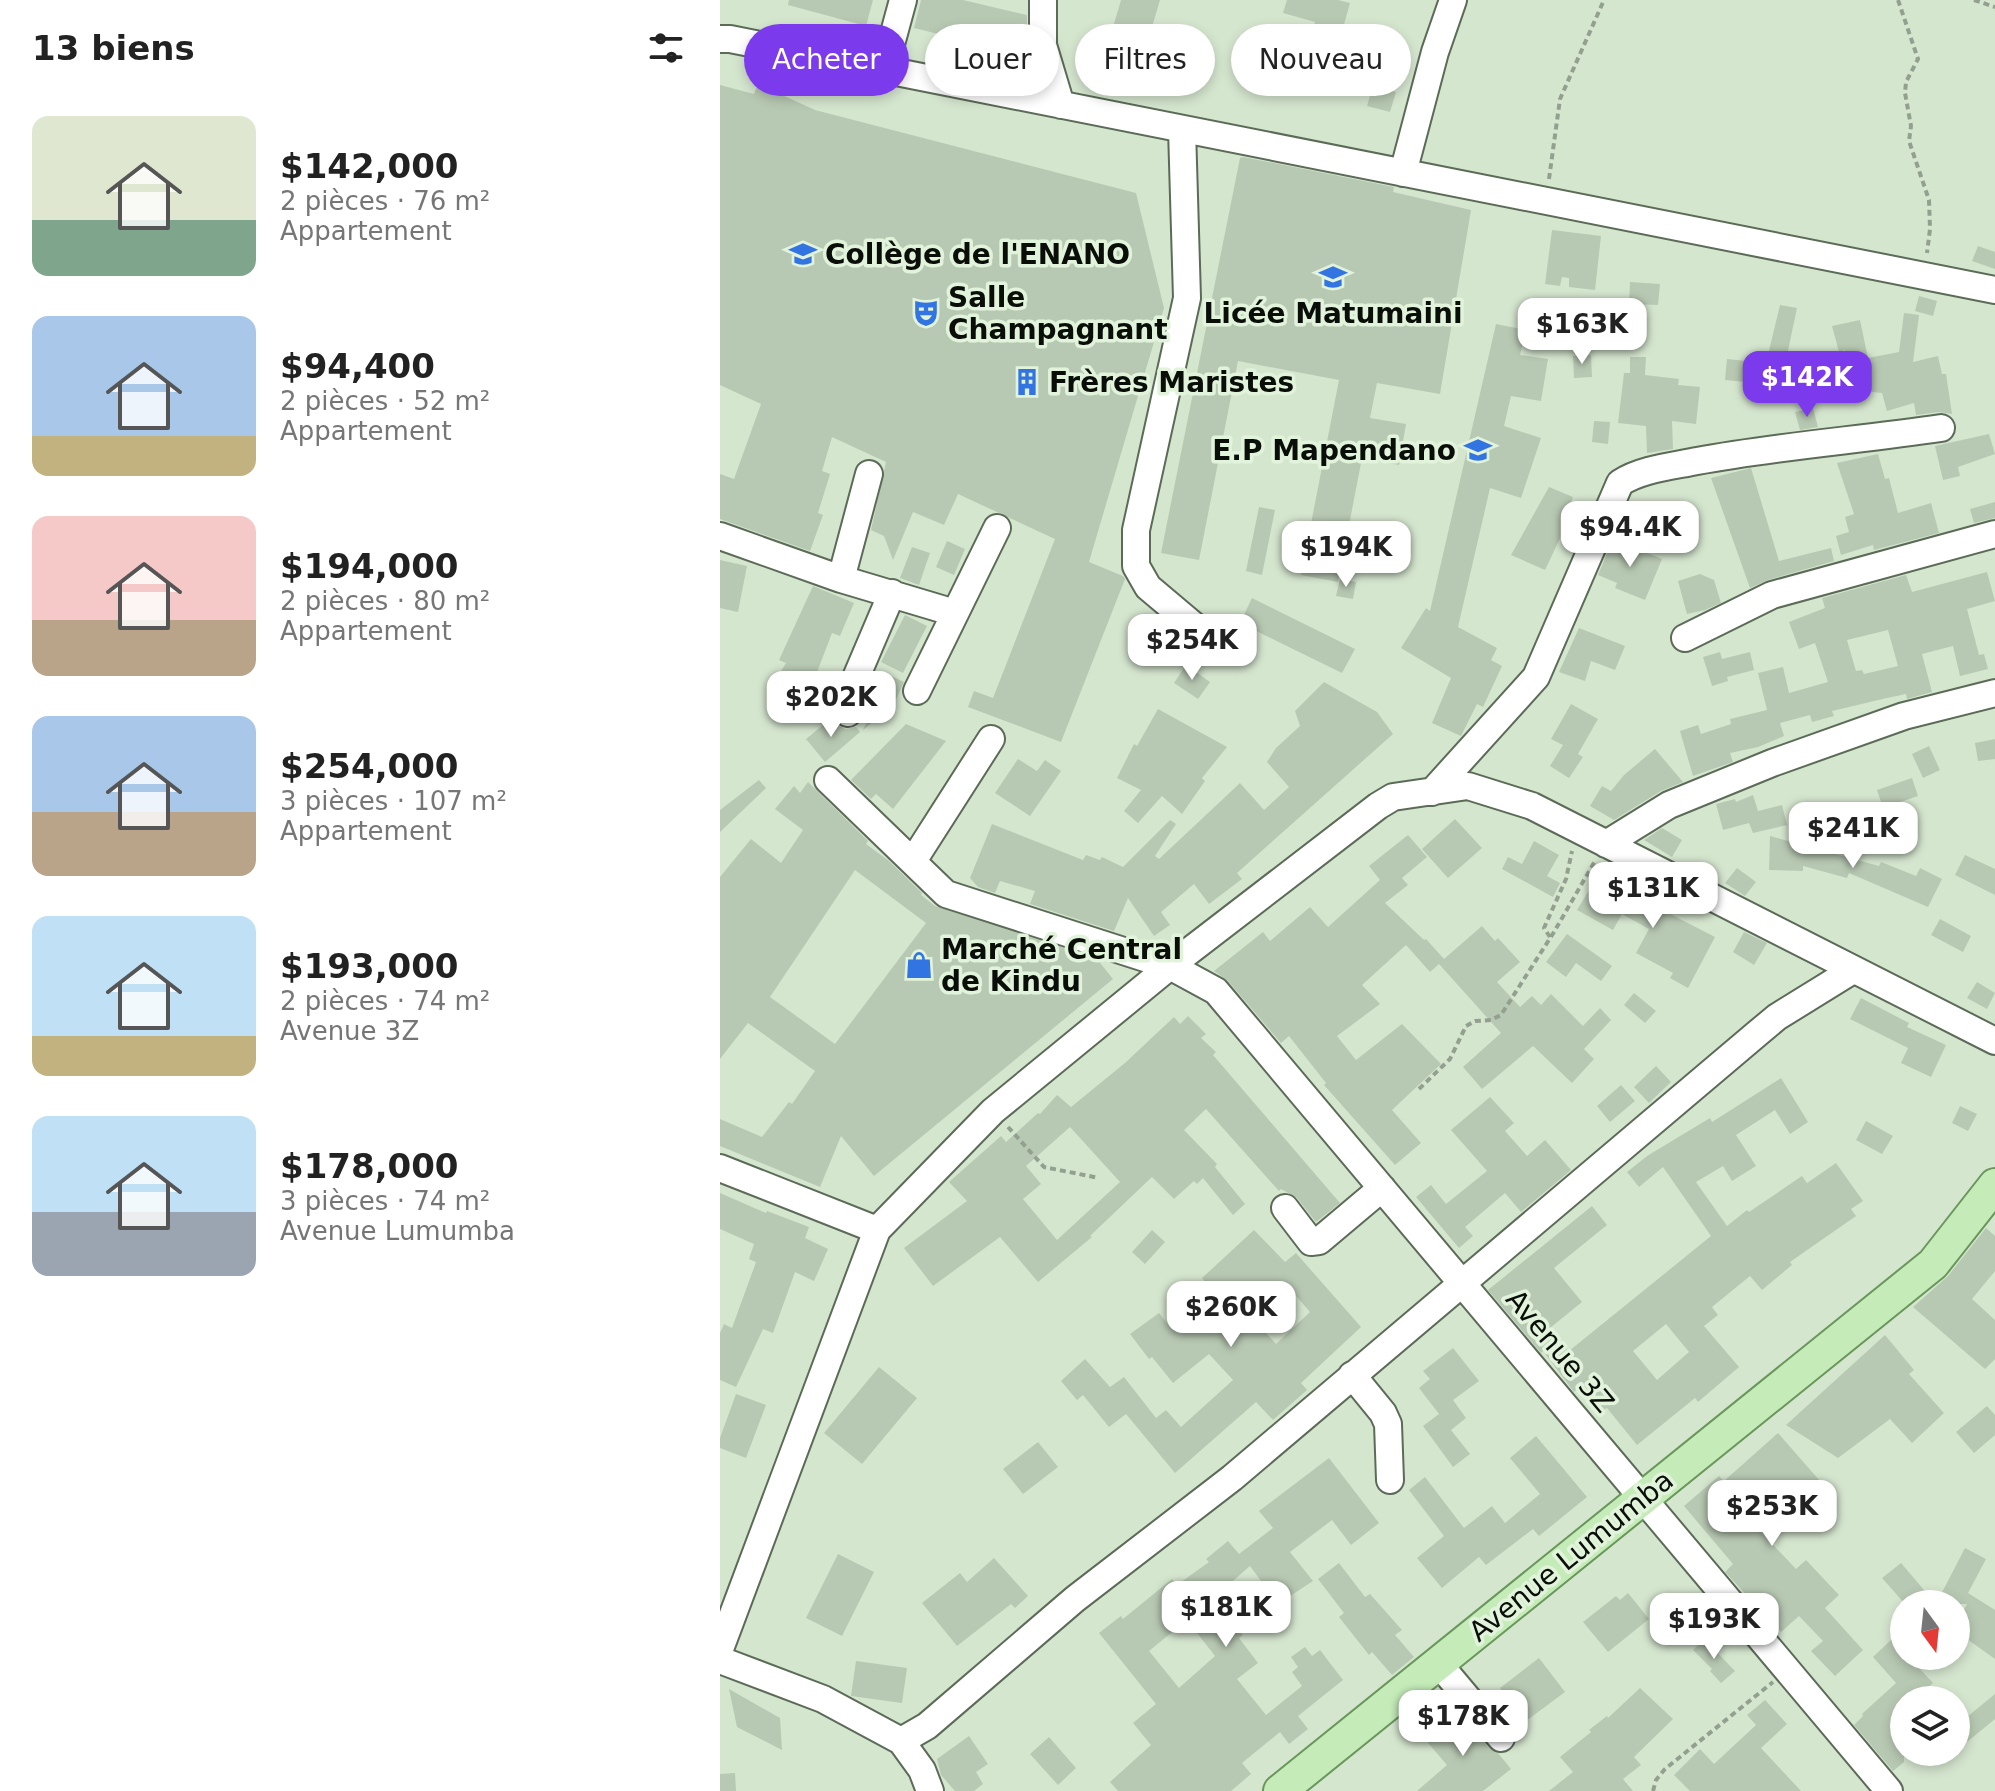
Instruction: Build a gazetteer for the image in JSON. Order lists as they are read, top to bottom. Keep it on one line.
{"streets":{"main road":["Avenue Lumumba"],"street":["Avenue 3Z"]},"crossings":[["Avenue 3Z","Avenue Lumumba"]],"places":{"school or university":["Collège de l'ENANO","Licée Matumaini","E.P Mapendano"],"theatre":["Salle Champagnant"],"building":["Frères Maristes"],"shop":["Marché Central de Kindu"]},"north":"bottom","page":{"heading":"13 biens","chip":["Acheter","Louer","Filtres","Nouveau"],"list":[{"name":"$142,000","note":"2 pièces · 76 m² · Appartement"},{"name":"$94,400","note":"2 pièces · 52 m² · Appartement"},{"name":"$194,000","note":"2 pièces · 80 m² · Appartement"},{"name":"$254,000","note":"3 pièces · 107 m² · Appartement"},{"name":"$193,000","note":"2 pièces · 74 m² · Avenue 3Z"},{"name":"$178,000","note":"3 pièces · 74 m² · Avenue Lumumba"}],"price":["$163K","$142K","$94.4K","$194K","$254K","$202K","$241K","$131K","$260K","$253K","$181K","$193K","$178K"]}}
